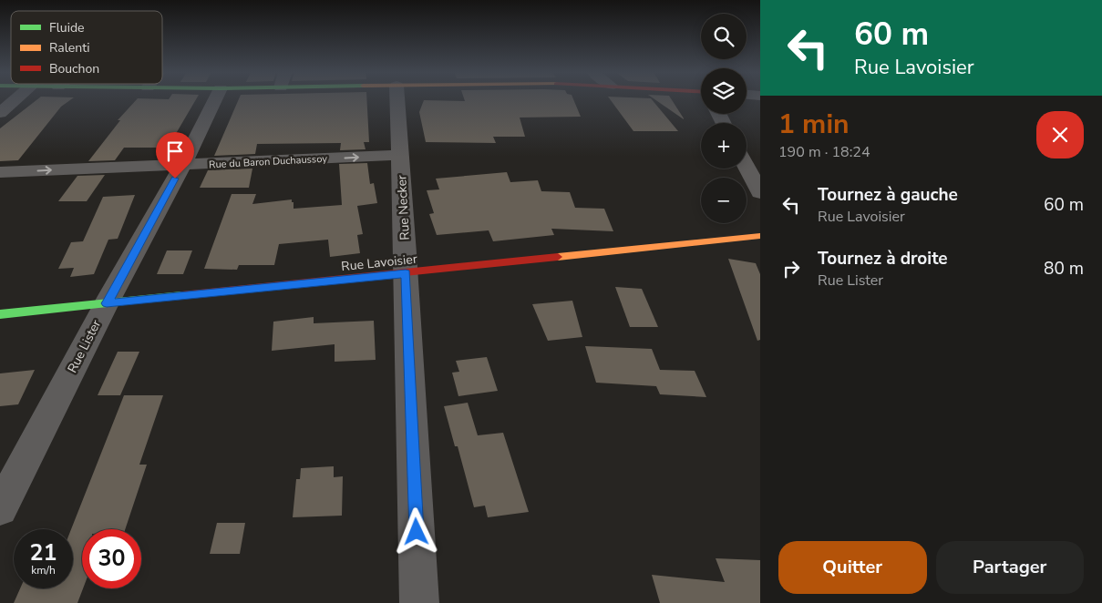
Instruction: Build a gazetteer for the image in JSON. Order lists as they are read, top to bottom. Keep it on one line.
{"streets":{"street":["Rue du Baron Duchaussoy","Rue Necker","Rue Lavoisier","Rue Lister"]},"crossings":[["Rue du Baron Duchaussoy","Rue Necker"],["Rue du Baron Duchaussoy","Rue Lister"],["Rue Necker","Rue Lavoisier"],["Rue Lavoisier","Rue Lister"]],"one_way":["Rue du Baron Duchaussoy"],"legend":["Fluide","Ralenti","Bouchon"],"page":{"turn":["60 m","Rue Lavoisier"],"map_buttons":["+","−"],"heading":["1 min","190 m · 18:24"],"list":[{"name":"Tournez à gauche","note":"Rue Lavoisier","value":"60 m"},{"name":"Tournez à droite","note":"Rue Lister","value":"80 m"}],"speed":"21 km/h","limit":"30","buttons":["Quitter","Partager"]}}
